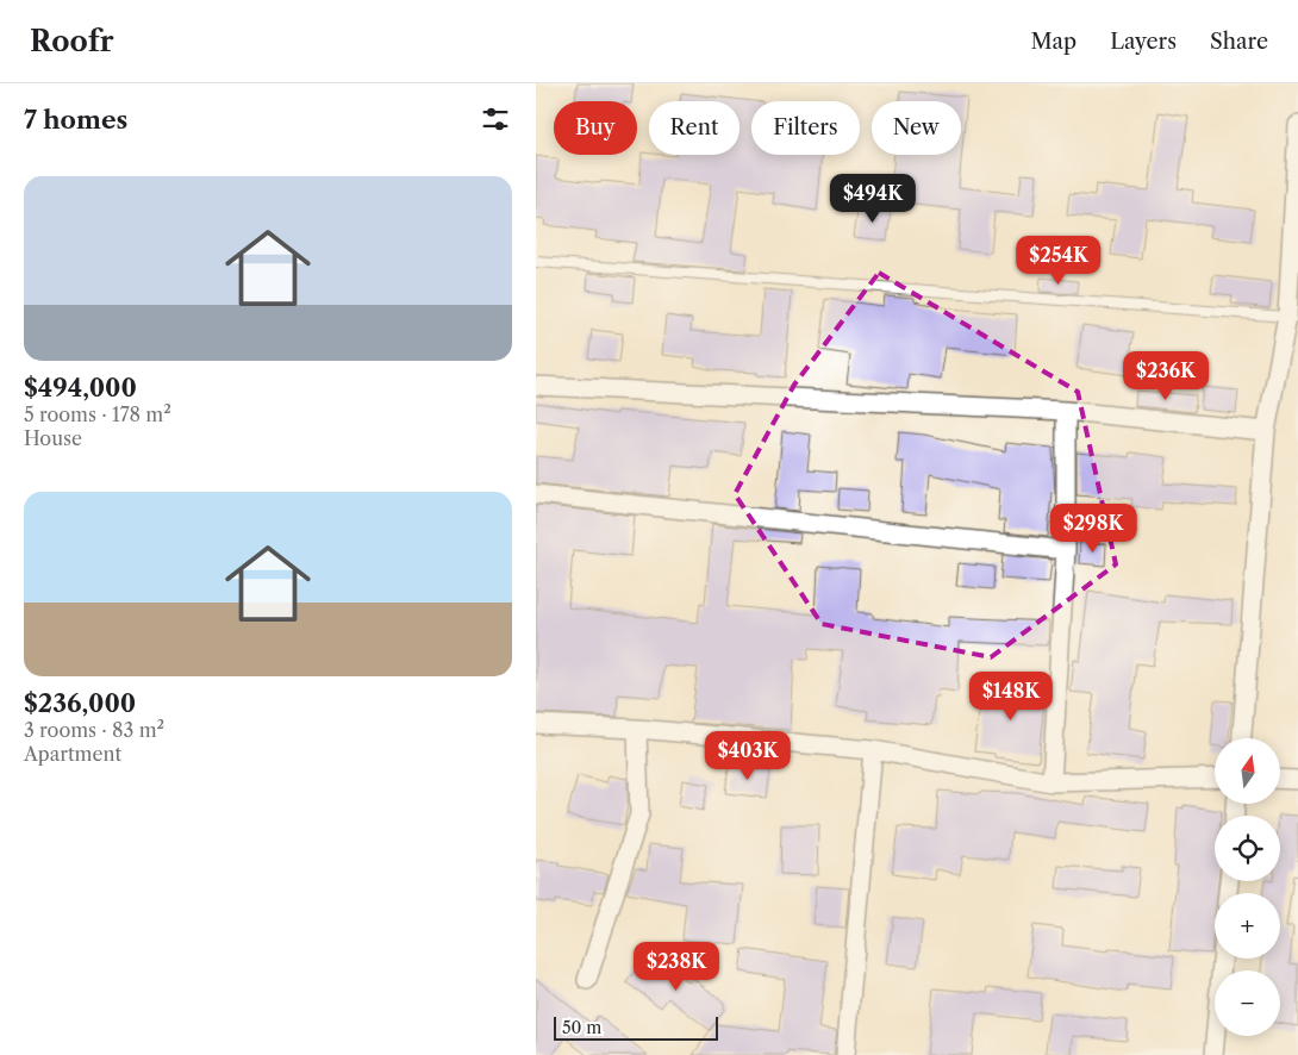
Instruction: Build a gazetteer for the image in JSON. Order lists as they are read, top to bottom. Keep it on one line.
{"scale_bar":"50 m","north":"top","page":{"header":"Roofr","nav":["Map","Layers","Share"],"heading":"7 homes","chip":["Buy","Rent","Filters","New"],"list":[{"name":"$494,000","note":"5 rooms · 178 m² · House"},{"name":"$236,000","note":"3 rooms · 83 m² · Apartment"}],"price":["$494K","$254K","$236K","$298K","$148K","$403K","$238K"],"map_buttons":["+","−"],"scale":"50 m"}}
